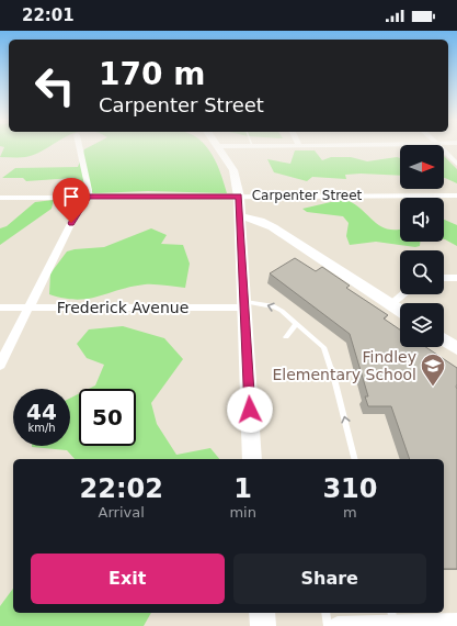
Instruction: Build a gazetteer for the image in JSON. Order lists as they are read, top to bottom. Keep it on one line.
{"streets":{"street":["Carpenter Street","Frederick Avenue"]},"places":{"school or university":["Findley Elementary School"]},"north":"right","page":{"status":"22:01","turn":["170 m","Carpenter Street"],"speed":"44 km/h","limit":"50","eta":["22:02","Arrival","1","min","310","m"],"buttons":["Exit","Share"]}}
